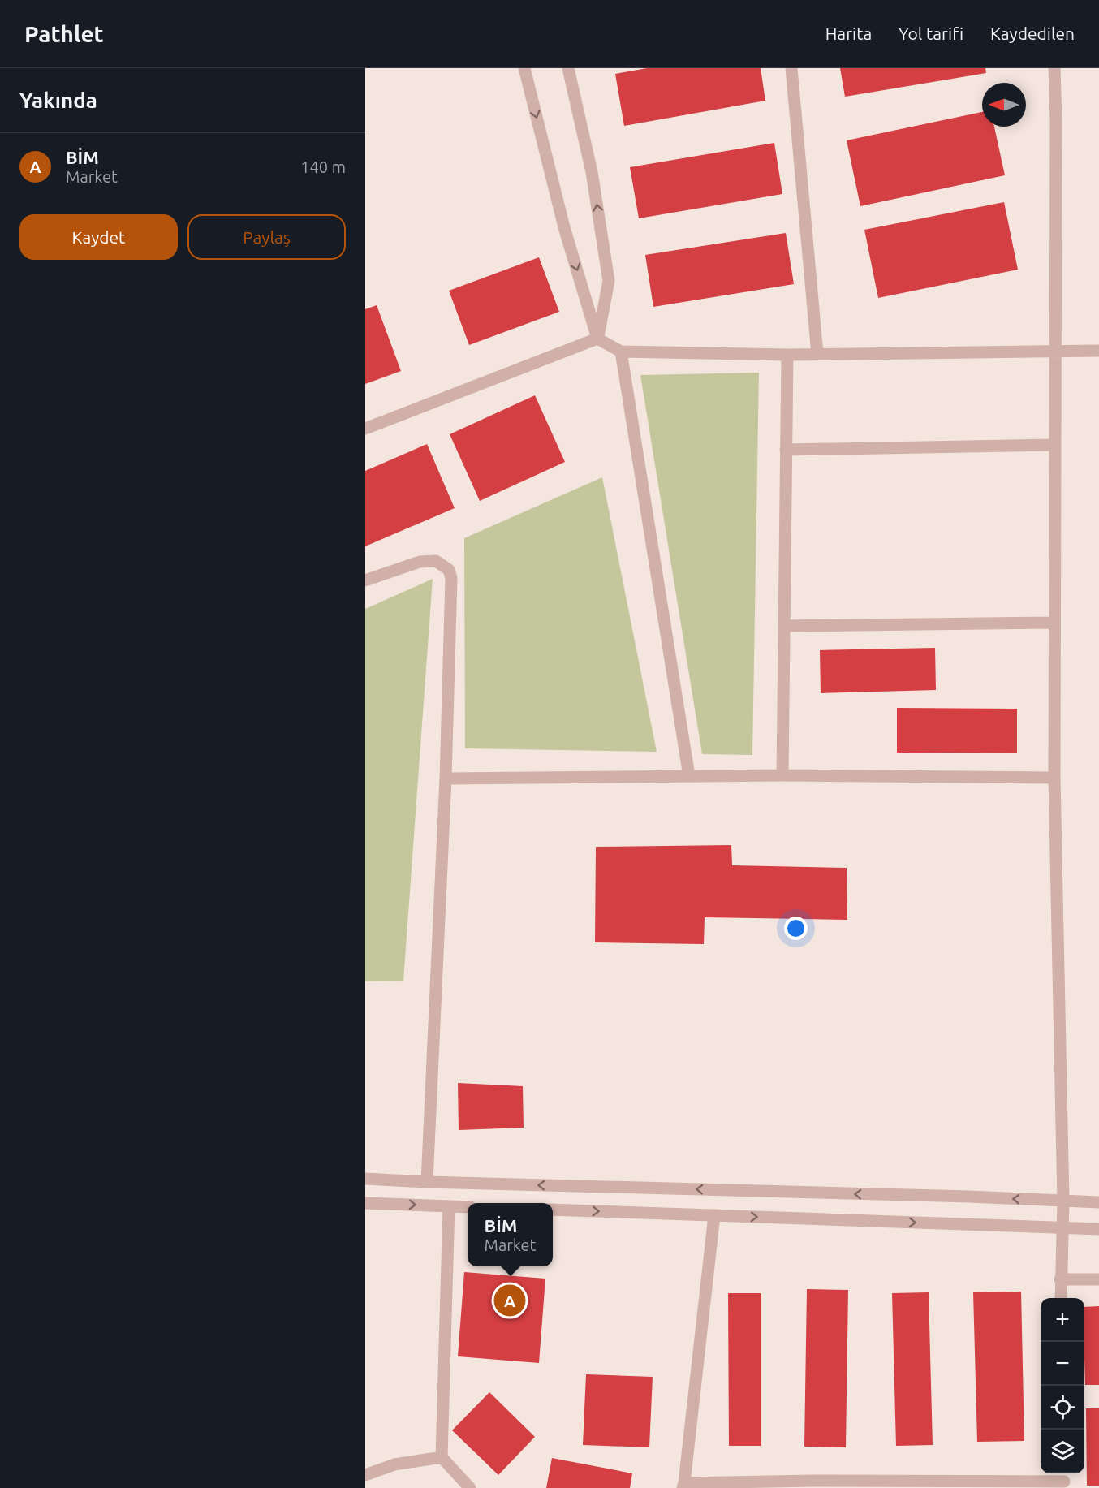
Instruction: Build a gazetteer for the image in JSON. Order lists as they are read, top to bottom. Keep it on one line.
{"north":"left","page":{"header":"Pathlet","nav":["Harita","Yol tarifi","Kaydedilen"],"heading":"Yakında","list":[{"mark":"A","name":"BİM","note":"Market","value":"140 m"}],"buttons":["Kaydet","Paylaş"],"popup":["BİM","Market"],"pins":"A","map_buttons":["+","−"]}}
